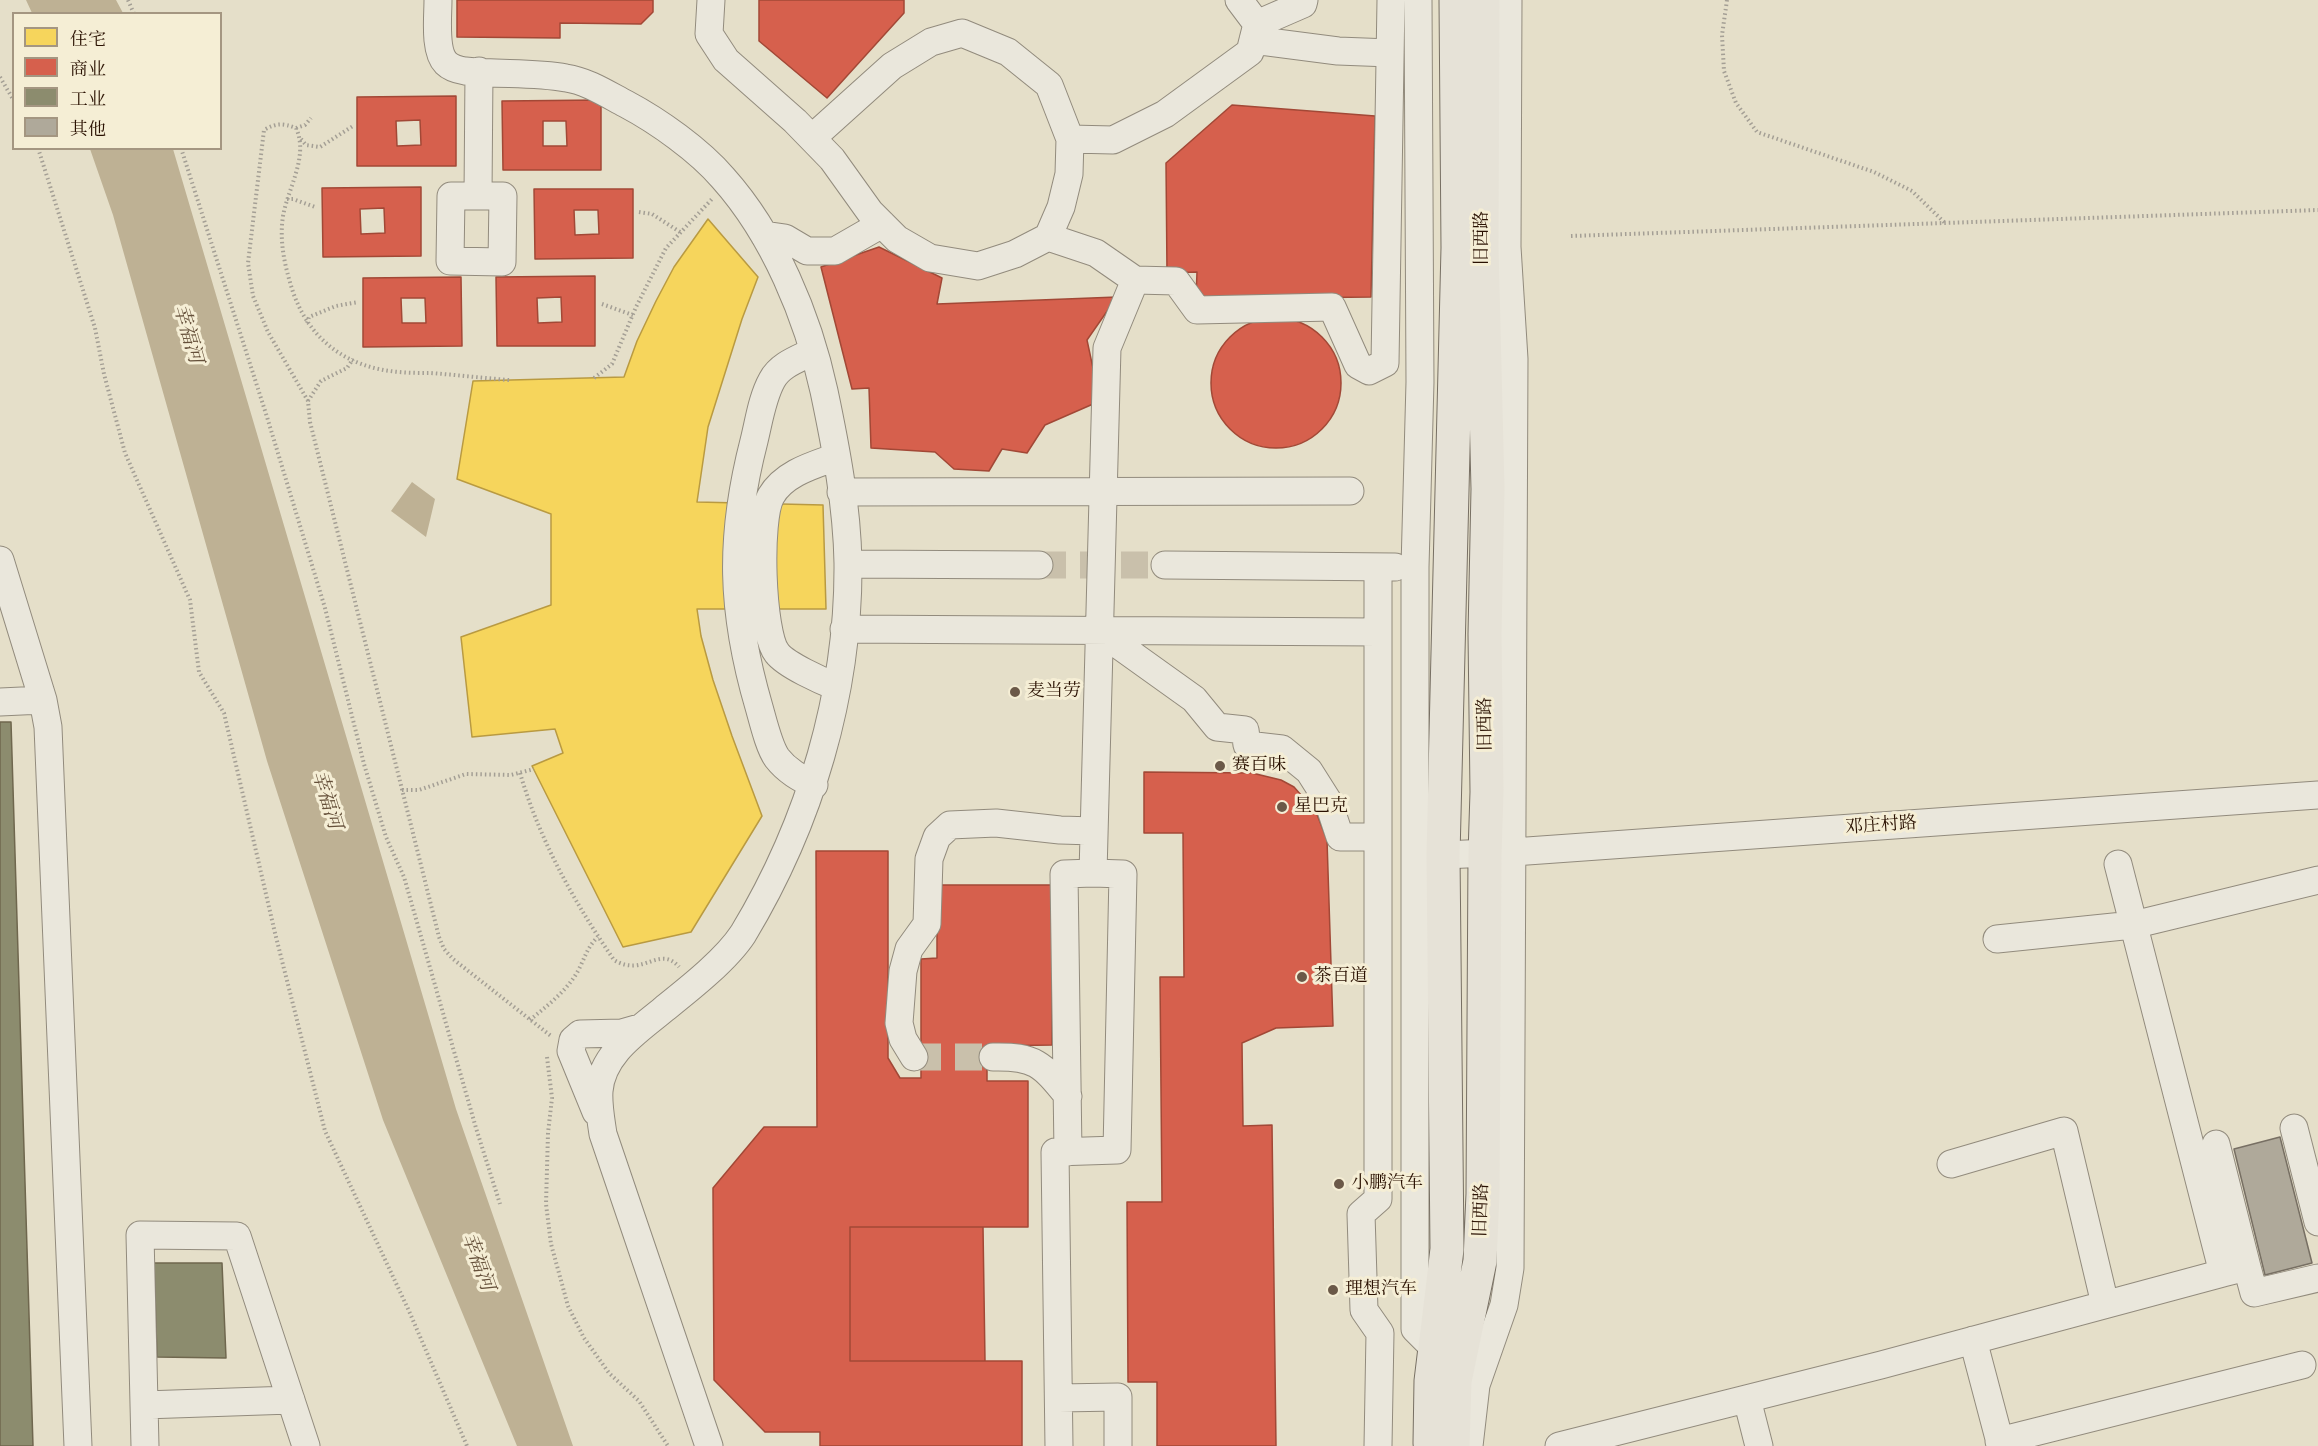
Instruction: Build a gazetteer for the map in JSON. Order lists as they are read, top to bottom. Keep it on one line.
{"streets":{"main road":["旧西路"],"street":["邓庄村路"]},"crossings":[["旧西路","邓庄村路"]],"water":["幸福河"],"places":["麦当劳","赛百味","星巴克","茶百道","小鹏汽车","理想汽车"],"legend":["住宅","商业","工业","其他"]}
